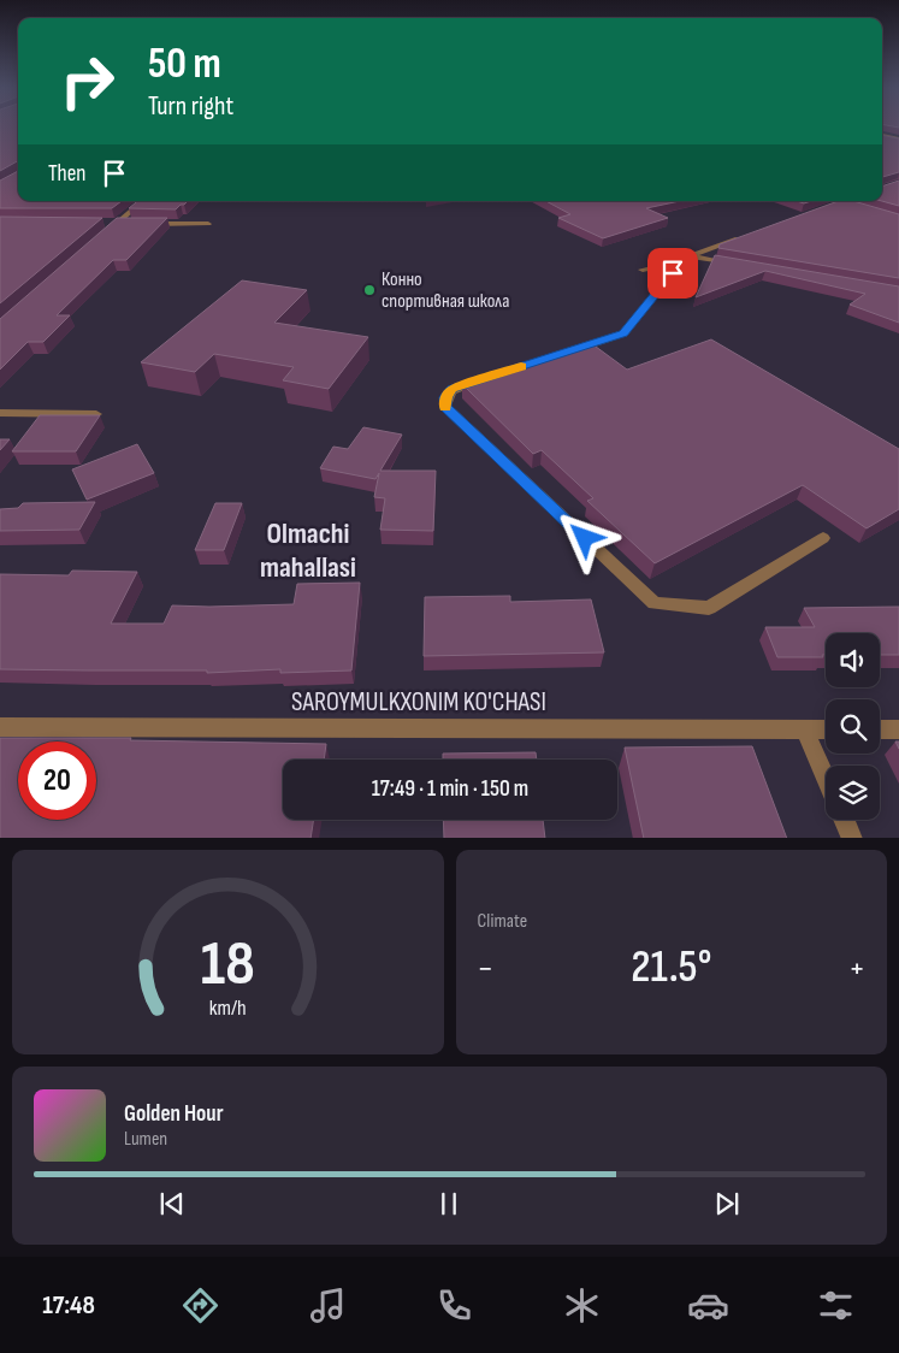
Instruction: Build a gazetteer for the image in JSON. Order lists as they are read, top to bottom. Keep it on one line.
{"streets":{"street":["SAROYMULKXONIM KO'CHASI"]},"districts":["Olmachi mahallasi"],"places":["Конно спортивная школа"],"page":{"turn":["50 m","Turn right"],"then":"Then","limit":"20","trip":"17:49 · 1 min · 150 m","tile":"Climate","heat":["−","21.5°","+"],"song":["Golden Hour","Lumen"],"tabs":"17:48","gauge":["18","km/h"]}}
